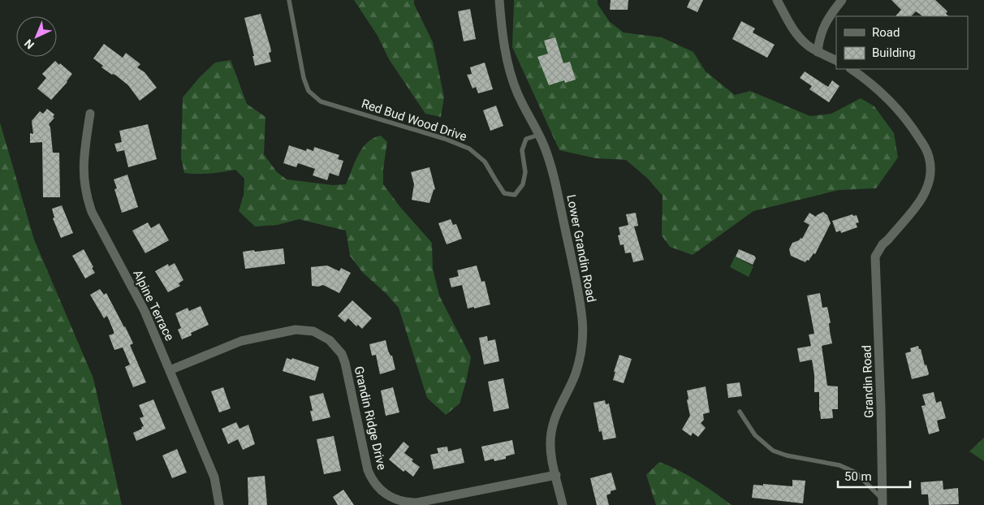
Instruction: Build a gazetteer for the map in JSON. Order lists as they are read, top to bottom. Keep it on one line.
{"streets":{"street":["Lower Grandin Road","Alpine Terrace","Grandin Road","Grandin Ridge Drive"],"lane":["Red Bud Wood Drive"]},"crossings":[["Red Bud Wood Drive","Lower Grandin Road"],["Lower Grandin Road","Grandin Ridge Drive"],["Alpine Terrace","Grandin Ridge Drive"]],"legend":["Road","Building"],"scale_bar":"50 m","north":"bottom left"}
